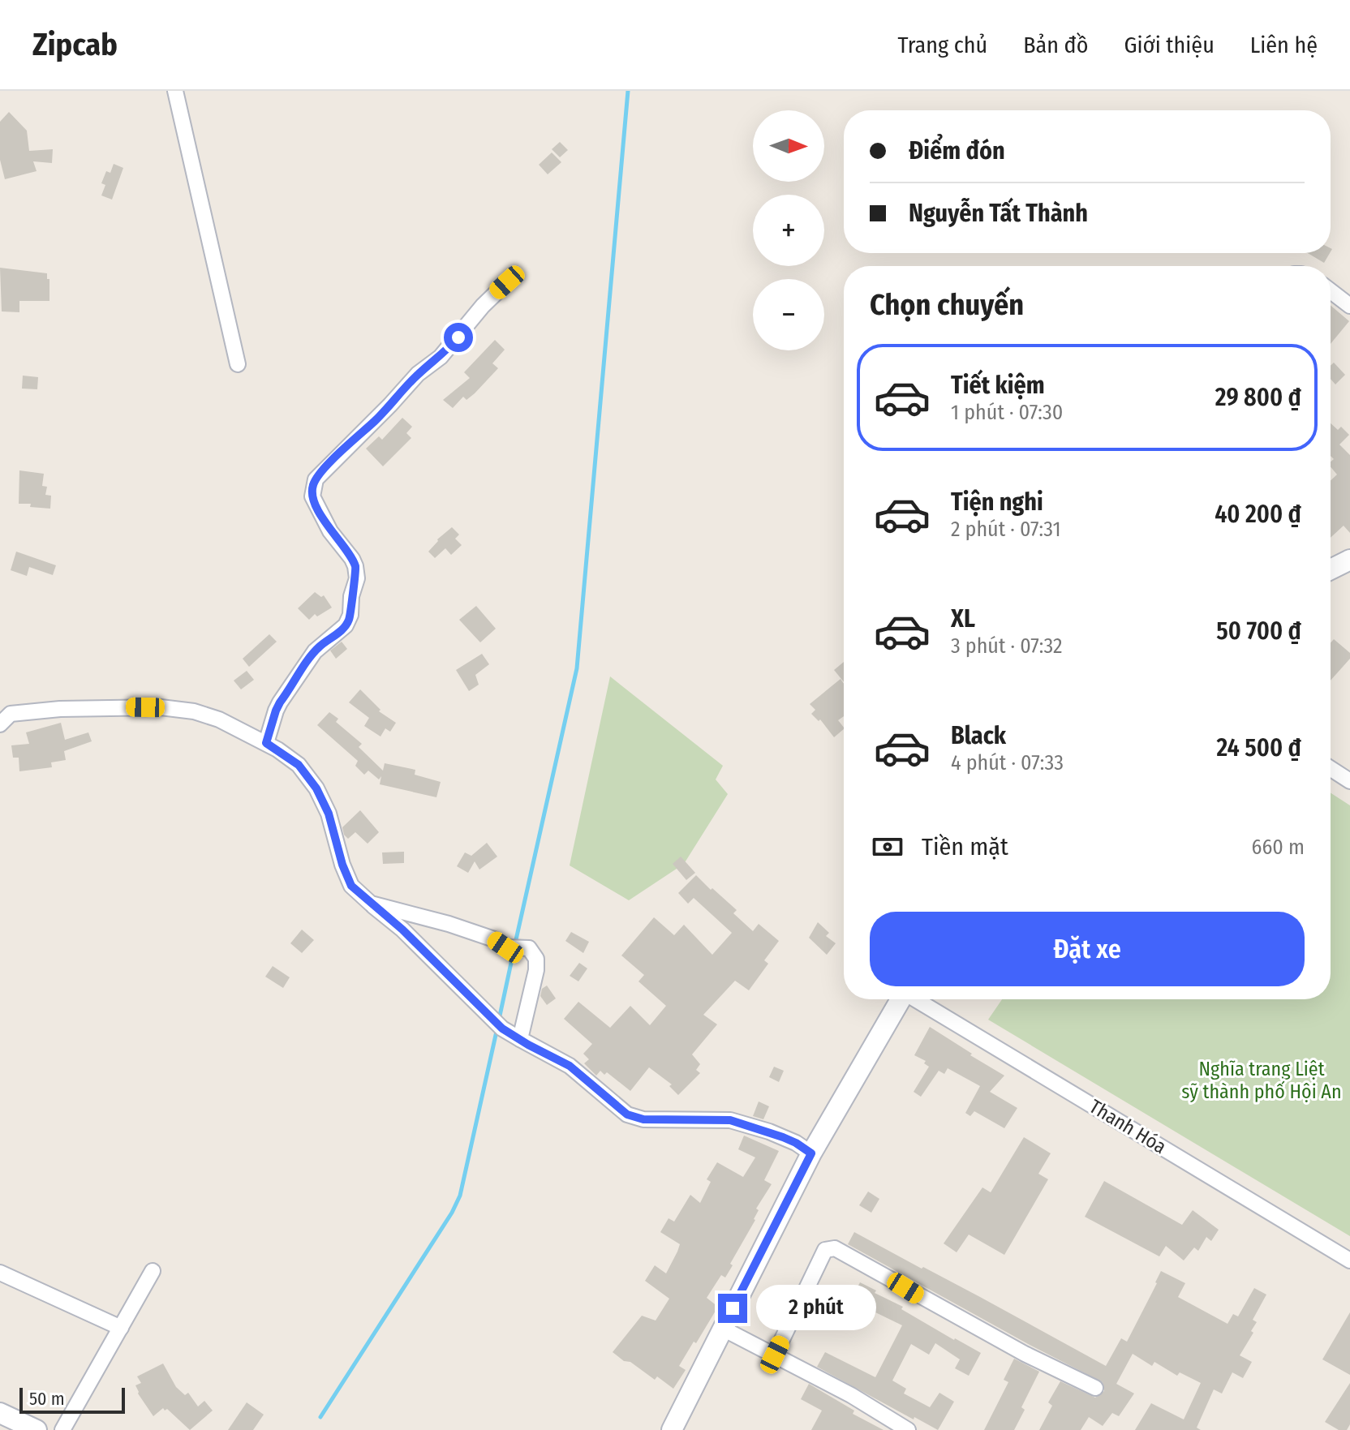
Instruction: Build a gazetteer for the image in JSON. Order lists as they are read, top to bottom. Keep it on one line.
{"streets":{"street":["Thanh Hóa"]},"parks":["Nghĩa trang Liệt sỹ thành phố Hội An"],"scale_bar":"50 m","north":"right","page":{"header":"Zipcab","nav":["Trang chủ","Bản đồ","Giới thiệu","Liên hệ"],"map_buttons":["+","−"],"banner":["Điểm đón","Nguyễn Tất Thành"],"heading":"Chọn chuyến","list":[{"name":"Tiết kiệm","note":"1 phút · 07:30","value":"29 800 ₫"},{"name":"Tiện nghi","note":"2 phút · 07:31","value":"40 200 ₫"},{"name":"XL","note":"3 phút · 07:32","value":"50 700 ₫"},{"name":"Black","note":"4 phút · 07:33","value":"24 500 ₫"}],"pay":["Tiền mặt","660 m"],"buttons":"Đặt xe","bubble":"2 phút","scale":"50 m"}}
